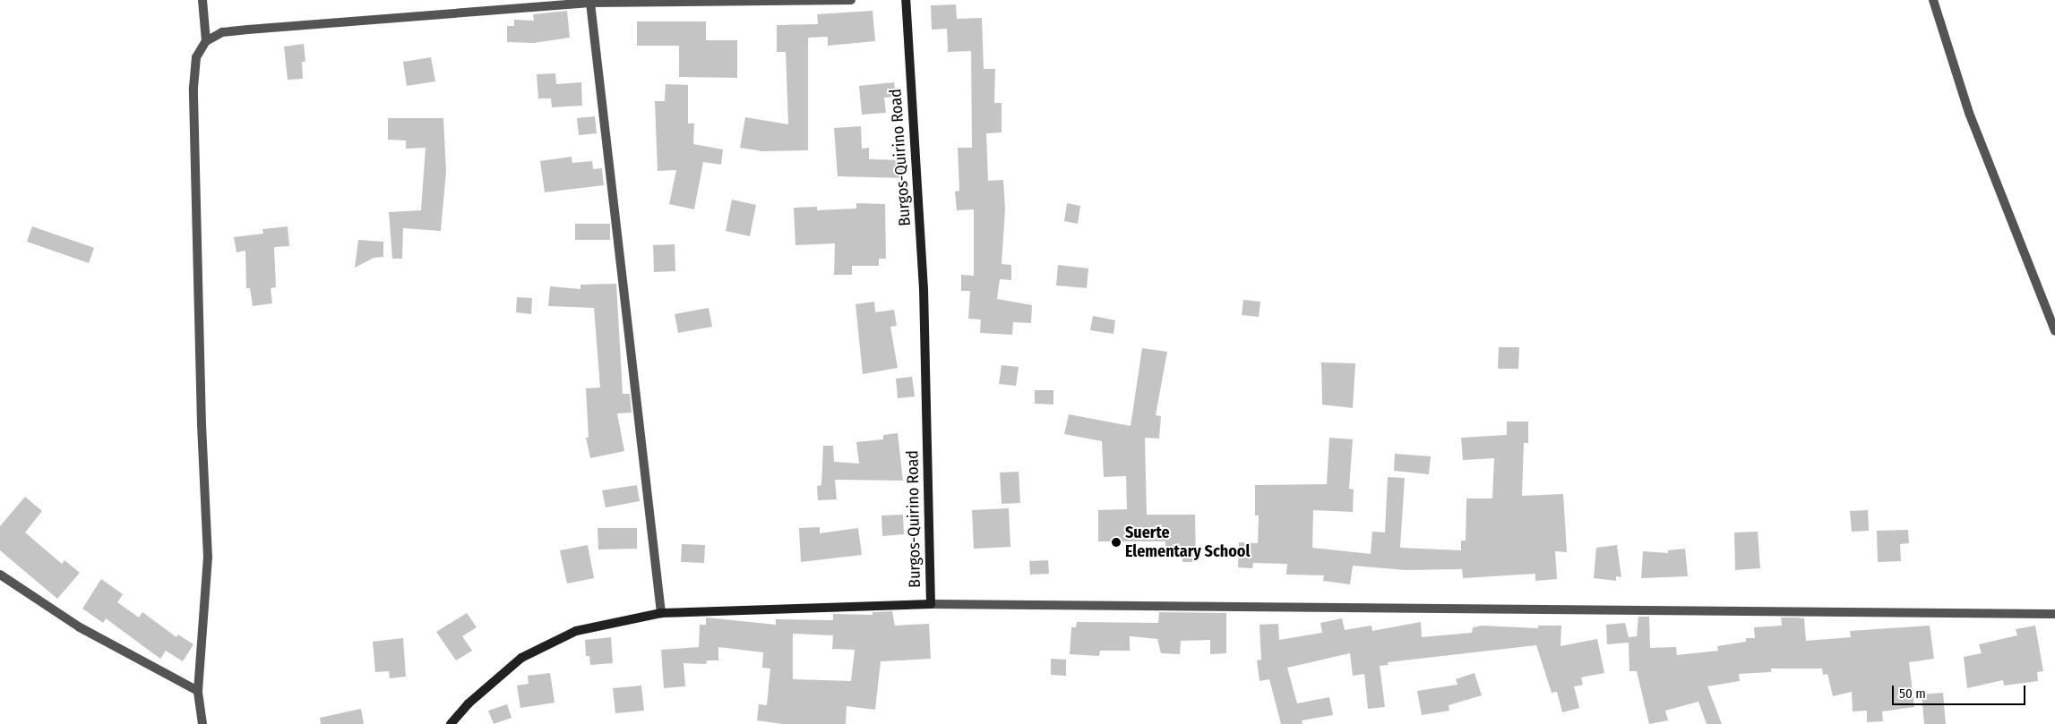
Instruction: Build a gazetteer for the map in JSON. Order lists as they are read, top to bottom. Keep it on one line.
{"streets":{"street":["Burgos-Quirino Road"]},"places":["Suerte Elementary School"],"scale_bar":"50 m"}
